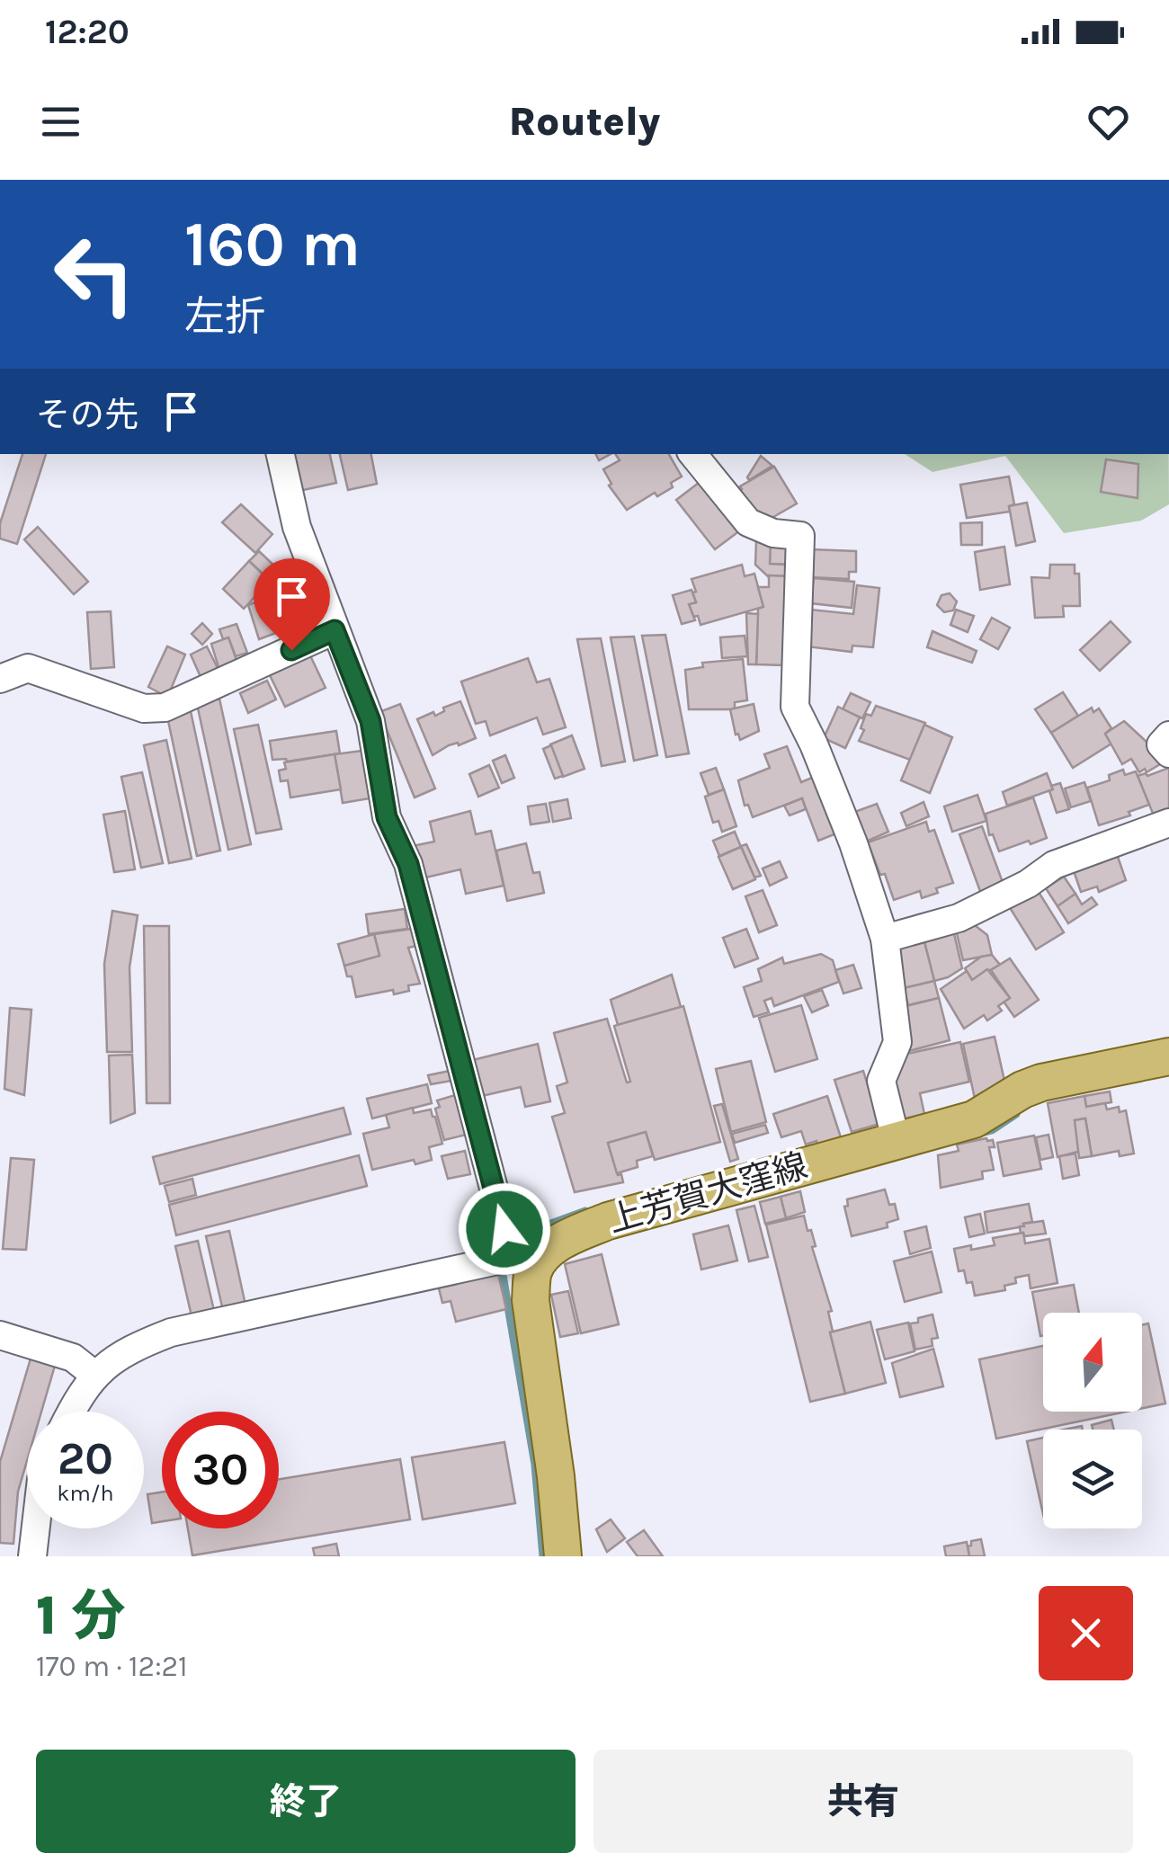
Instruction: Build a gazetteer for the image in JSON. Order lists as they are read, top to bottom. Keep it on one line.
{"streets":{"main road":["上芳賀大窪線"]},"north":"top","page":{"status":"12:20","header":"Routely","turn":["160 m","左折"],"then":"その先","speed":"20 km/h","limit":"30","heading":["1 分","170 m · 12:21"],"buttons":["終了","共有"]}}
